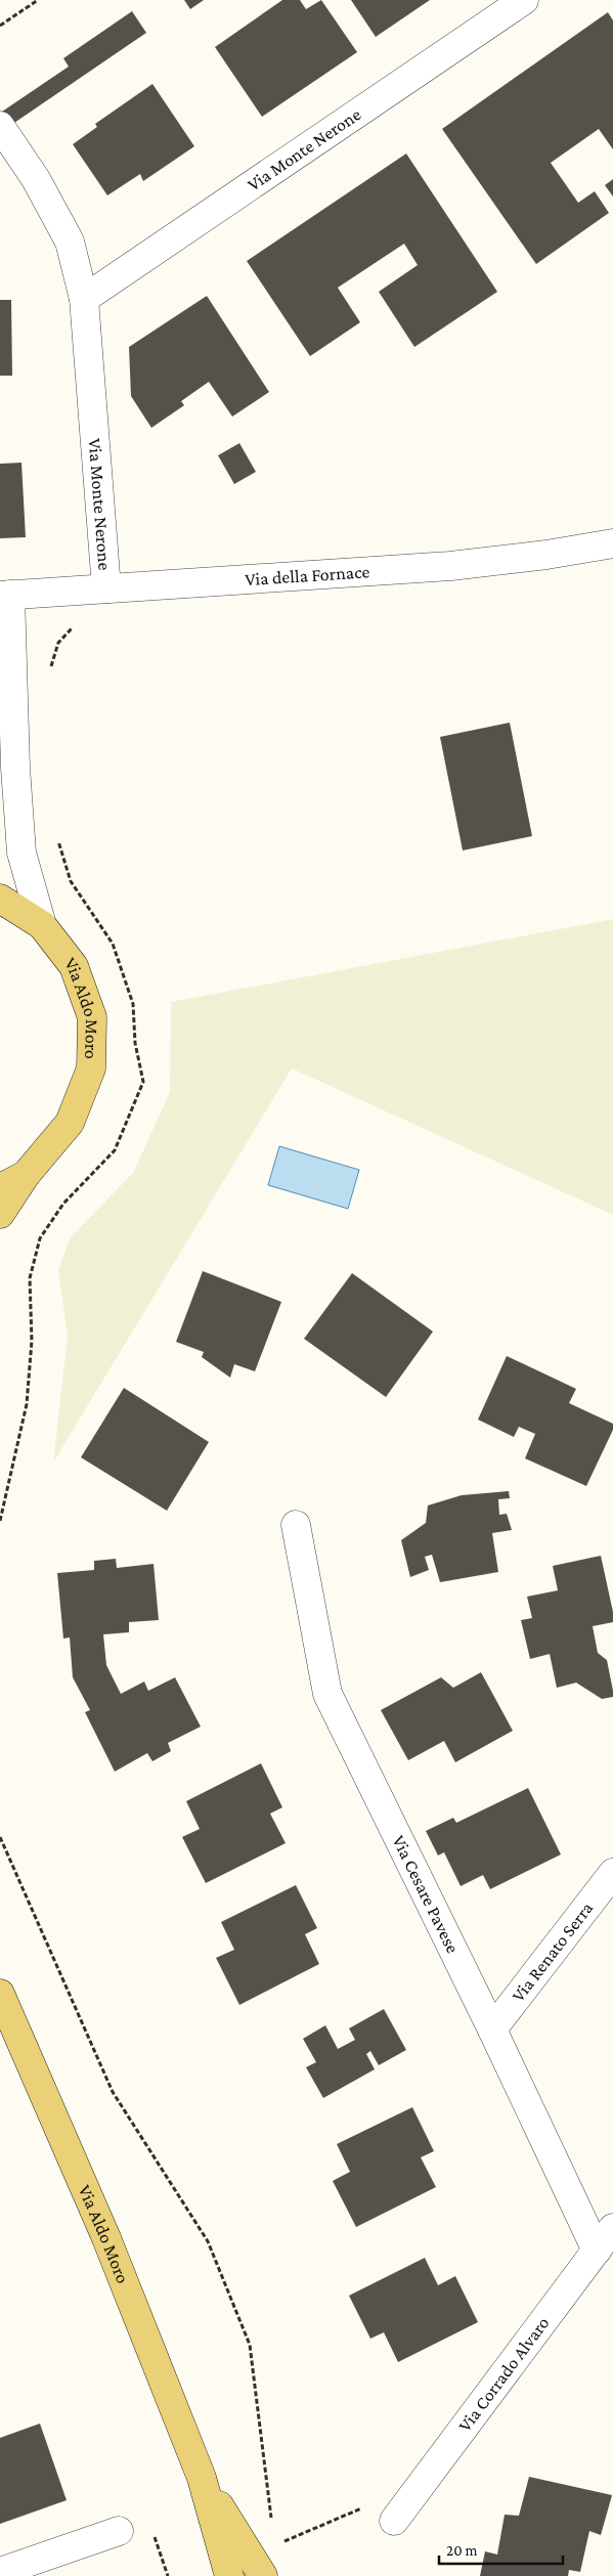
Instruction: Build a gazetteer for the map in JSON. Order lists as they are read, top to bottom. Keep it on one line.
{"streets":{"main road":["Via Aldo Moro"],"street":["Via Monte Nerone","Via della Fornace","Via Cesare Pavese","Via Renato Serra","Via Corrado Alvaro"]},"crossings":[["Via Monte Nerone","Via della Fornace"],["Via della Fornace","Via Aldo Moro"],["Via Cesare Pavese","Via Renato Serra"],["Via Cesare Pavese","Via Corrado Alvaro"]],"scale_bar":"20 m"}
